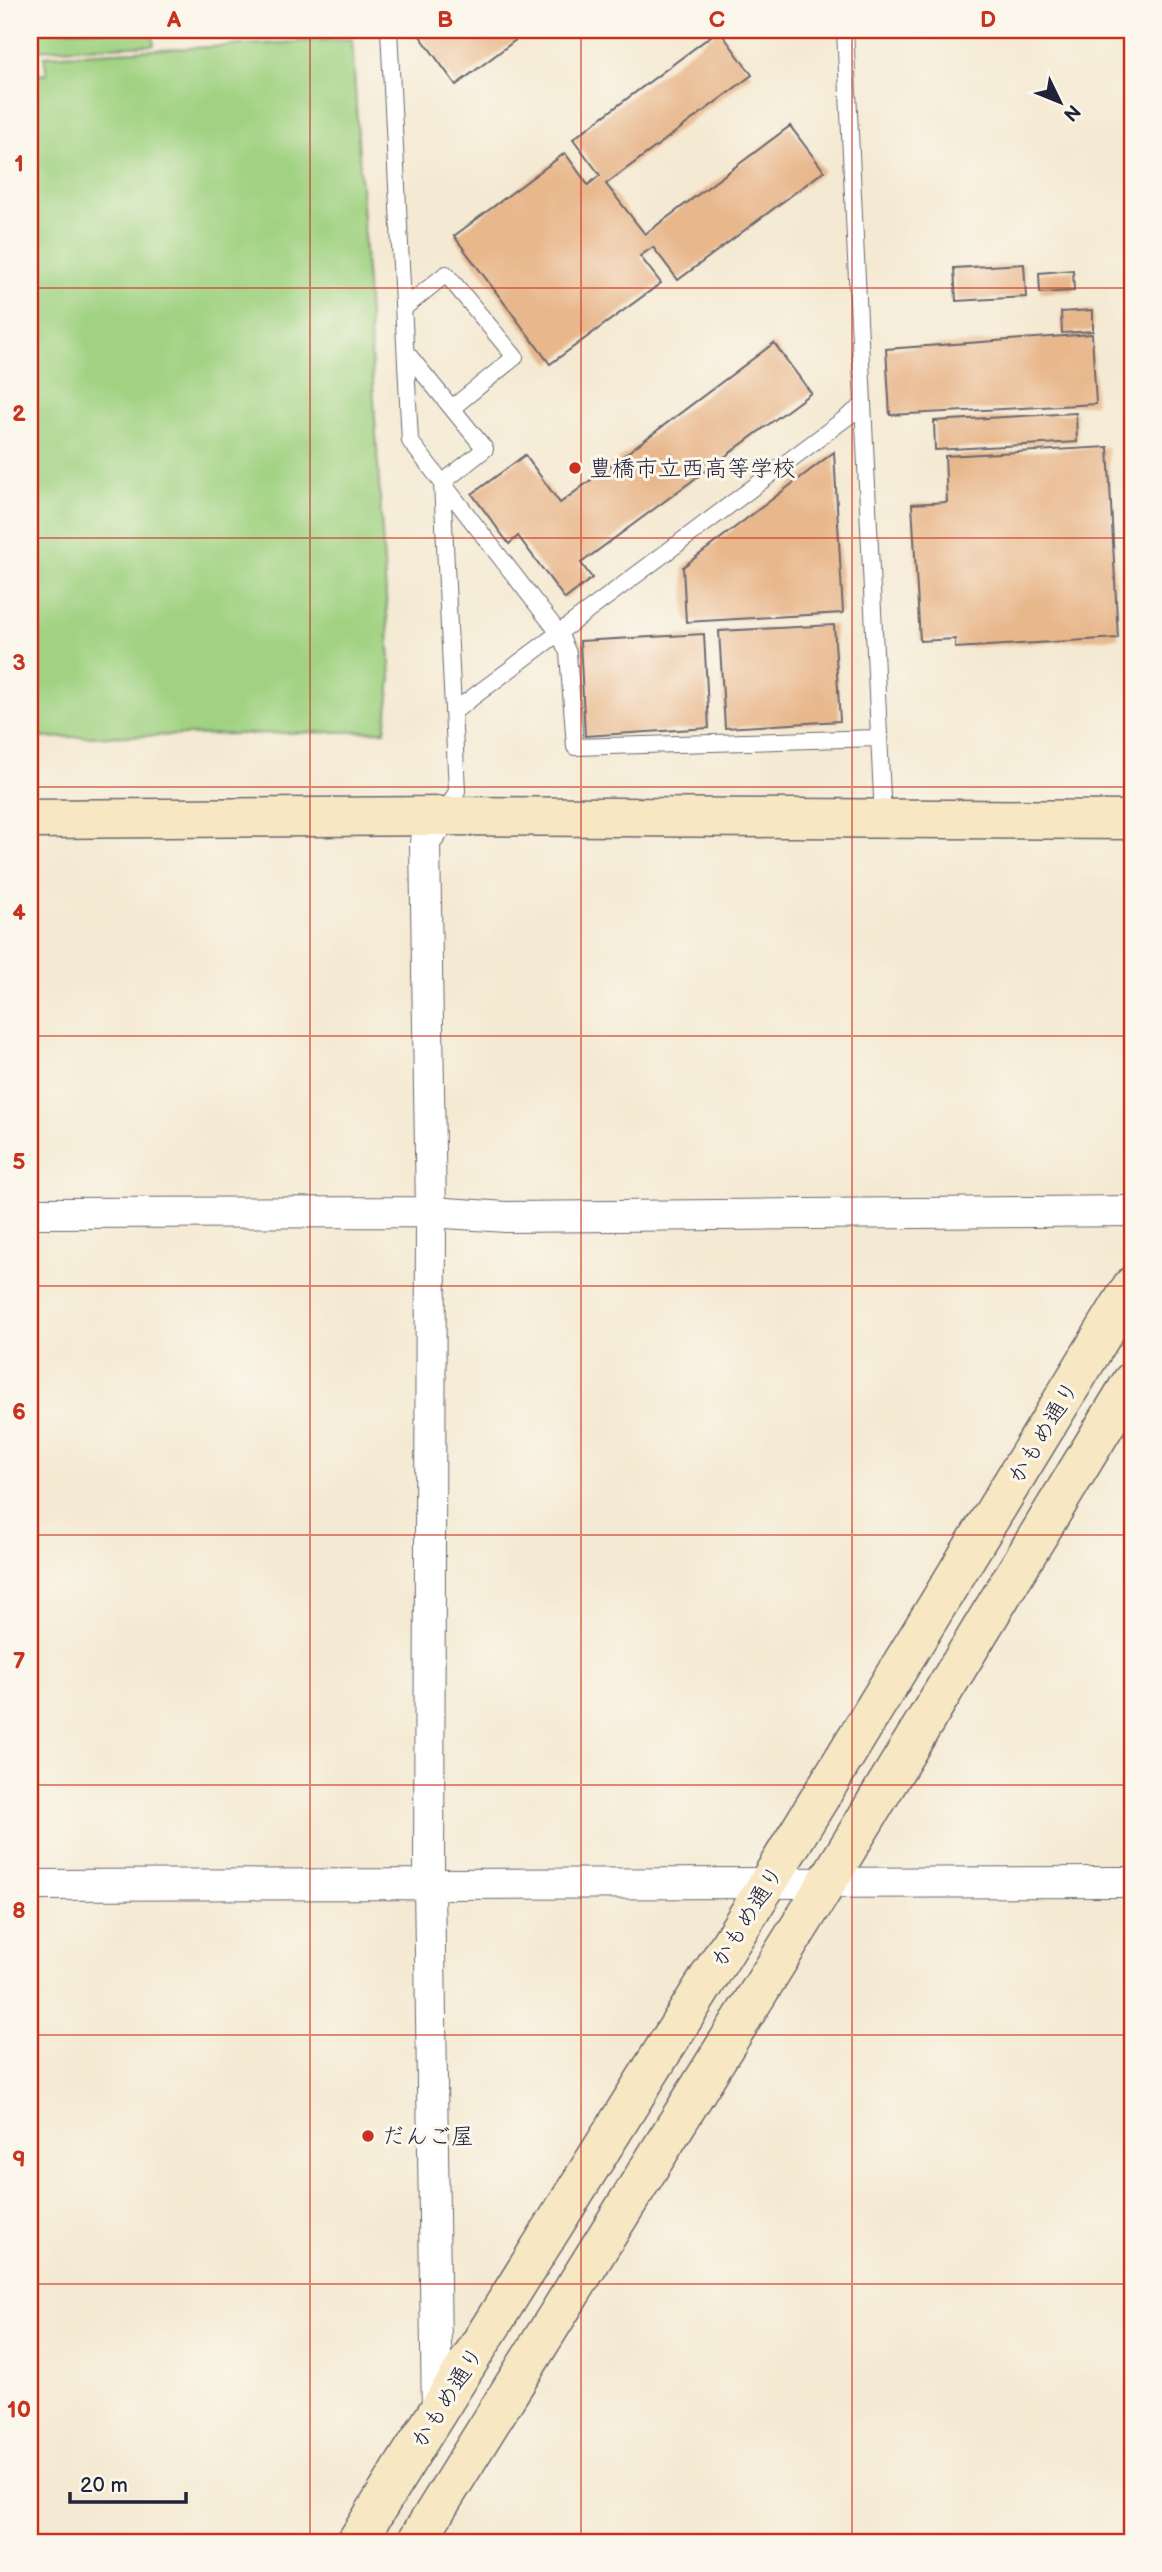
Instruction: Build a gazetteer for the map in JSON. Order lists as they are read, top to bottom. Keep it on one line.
{"streets":{"street":["かもめ通り"]},"places":["豊橋市立西高等学校","だんご屋"],"scale_bar":"20 m","north":"bottom right","grid":{"columns":["A","B","C","D"],"rows":["1","2","3","4","5","6","7","8","9","10"]}}
